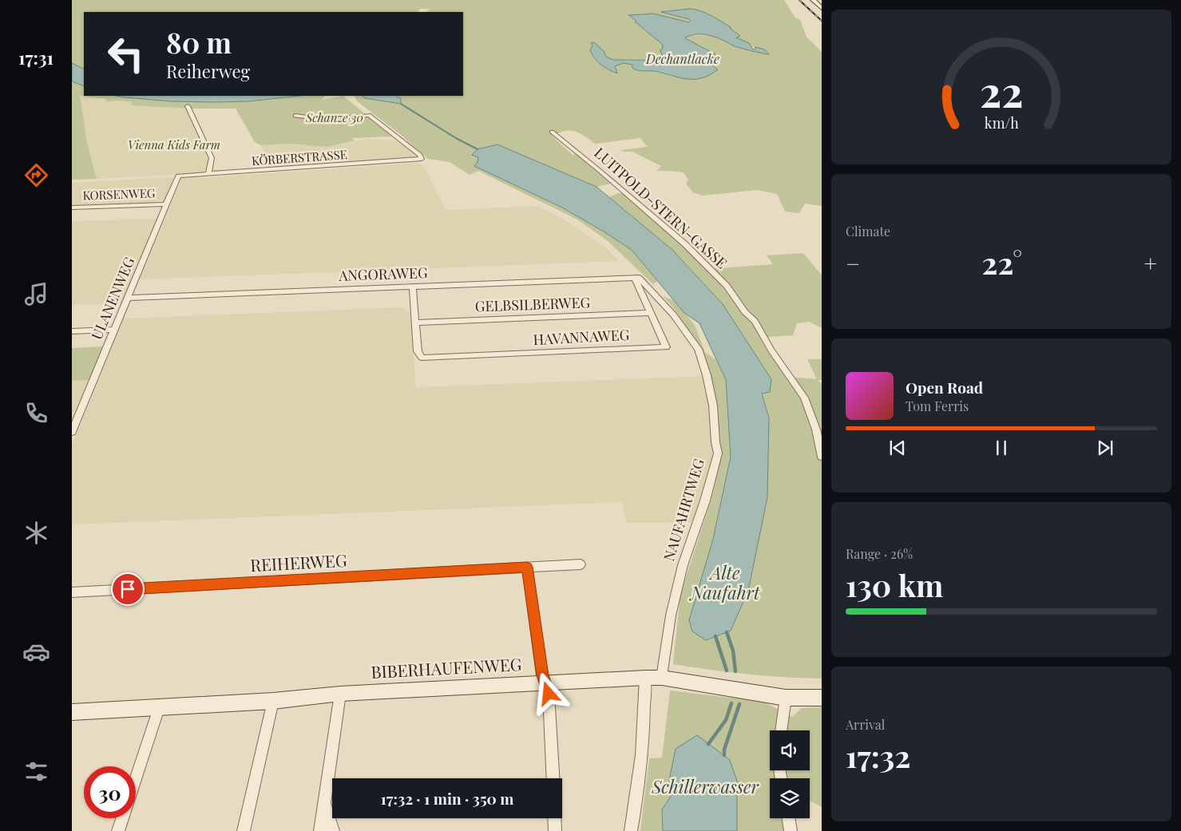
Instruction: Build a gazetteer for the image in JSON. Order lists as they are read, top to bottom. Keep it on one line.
{"streets":{"main road":["BIBERHAUFENWEG"],"street":["KÖRBERSTRASSE","KORSENWEG","LUITPOLD-STERN-GASSE","ANGORAWEG","ULANENWEG","GELBSILBERWEG","HAVANNAWEG","NAUFAHRTWEG","REIHERWEG"]},"crossings":[["KÖRBERSTRASSE","ULANENWEG"],["KORSENWEG","ULANENWEG"],["ANGORAWEG","ULANENWEG"],["ANGORAWEG","HAVANNAWEG"],["ANGORAWEG","NAUFAHRTWEG"],["GELBSILBERWEG","HAVANNAWEG"],["HAVANNAWEG","NAUFAHRTWEG"],["NAUFAHRTWEG","BIBERHAUFENWEG"]],"water":["Dechantlacke","Alte Naufahrt","Schillerwasser"],"parks":["Schanze 30","Vienna Kids Farm"],"page":{"tabs":"17:31","turn":["80 m","Reiherweg"],"tile":["Climate",["Range · 26%","130 km"],["Arrival","17:32"]],"heat":["−","22°","+"],"song":["Open Road","Tom Ferris"],"limit":"30","trip":"17:32 · 1 min · 350 m","gauge":["22","km/h"]}}
